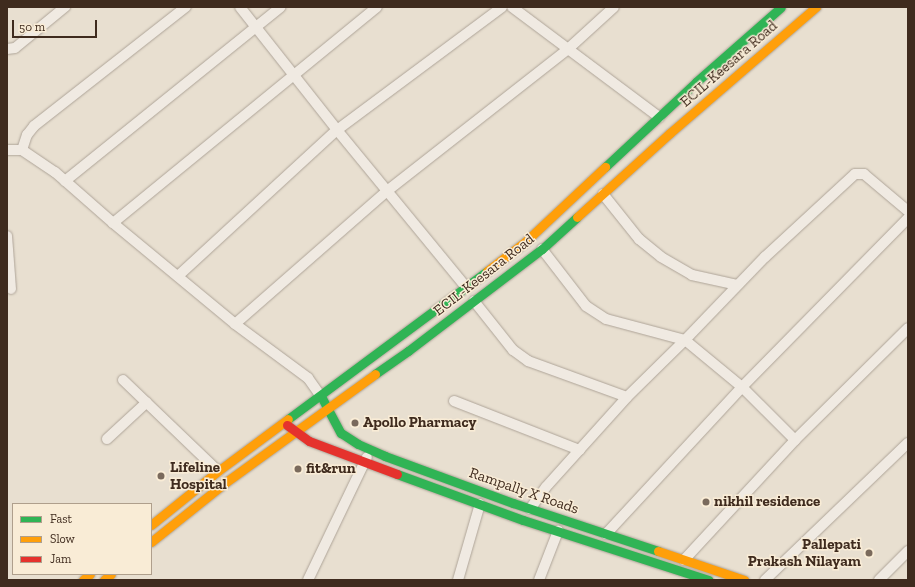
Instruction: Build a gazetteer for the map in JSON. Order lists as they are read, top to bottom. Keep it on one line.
{"streets":{"main road":["ECIL-Keesara Road","Rampally X Roads"]},"crossings":[["ECIL-Keesara Road","Rampally X Roads"]],"places":["Apollo Pharmacy","fit&run","Lifeline Hospital","nikhil residence","Pallepati Prakash Nilayam"],"legend":["Fast","Slow","Jam"],"scale_bar":"50 m"}
